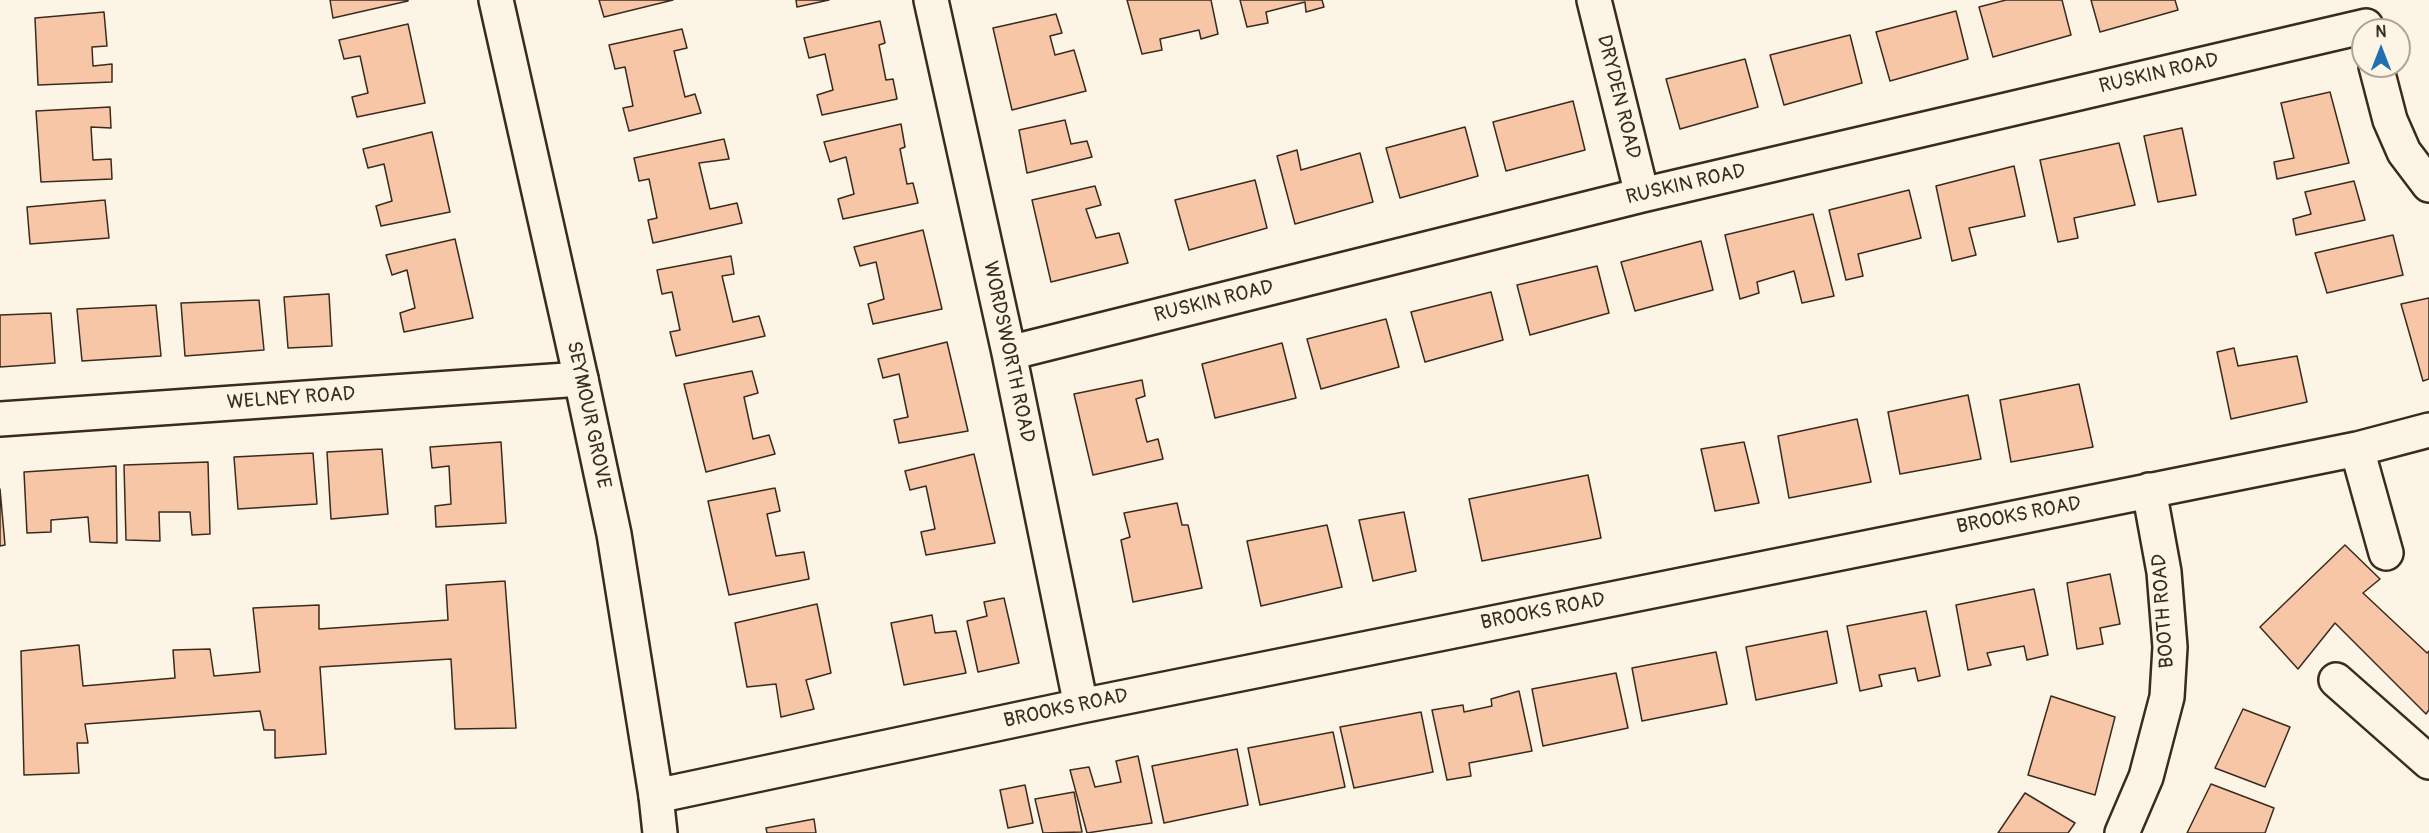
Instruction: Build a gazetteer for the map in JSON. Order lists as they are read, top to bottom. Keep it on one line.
{"streets":{"street":["RUSKIN ROAD","DRYDEN ROAD","WORDSWORTH ROAD","WELNEY ROAD","SEYMOUR GROVE","BROOKS ROAD","BOOTH ROAD"]},"crossings":[["RUSKIN ROAD","DRYDEN ROAD"],["RUSKIN ROAD","WORDSWORTH ROAD"],["WORDSWORTH ROAD","BROOKS ROAD"],["WELNEY ROAD","SEYMOUR GROVE"],["SEYMOUR GROVE","BROOKS ROAD"],["BROOKS ROAD","BOOTH ROAD"]],"north":"top"}
